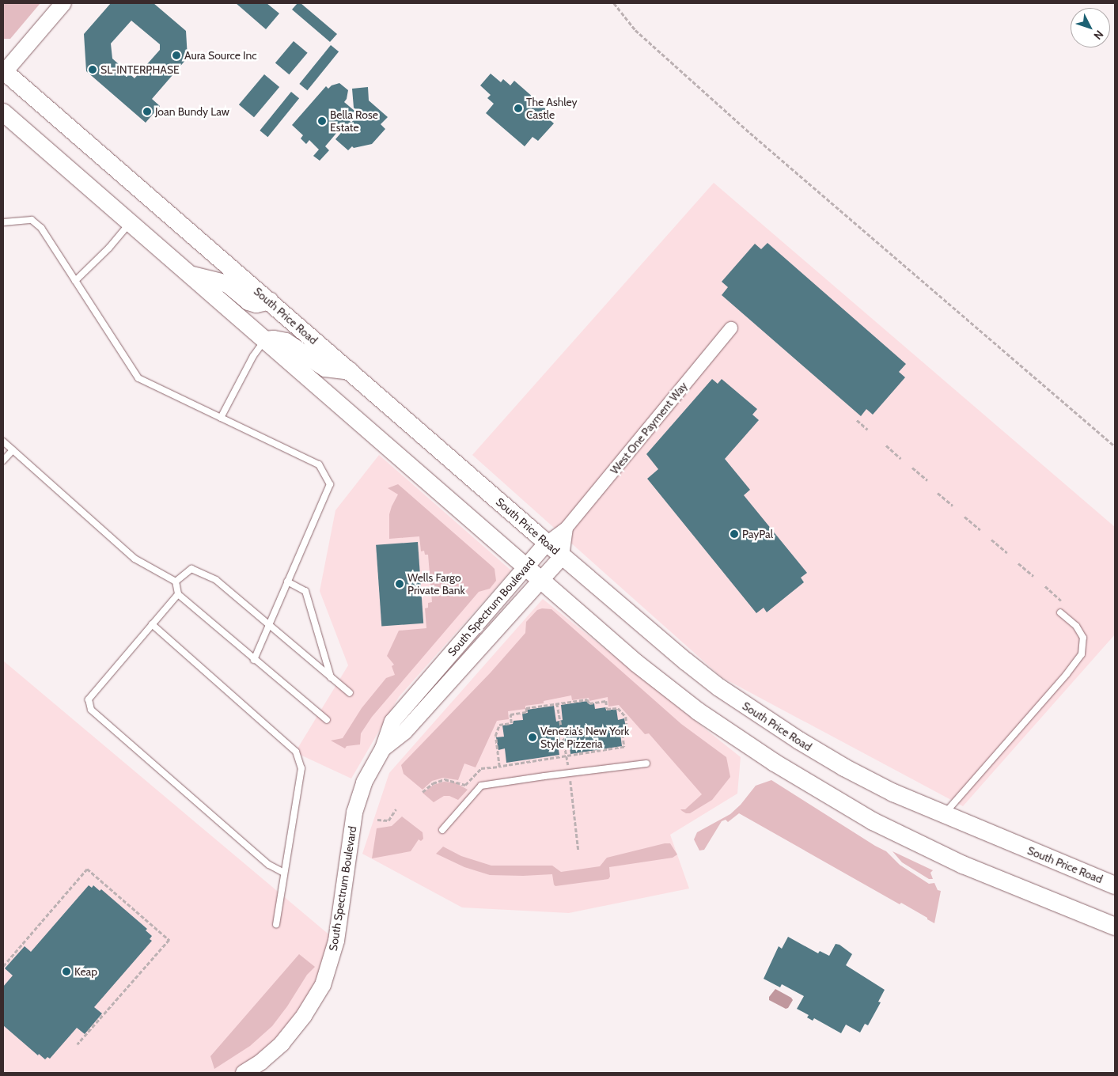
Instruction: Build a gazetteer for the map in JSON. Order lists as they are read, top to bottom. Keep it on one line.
{"streets":{"main road":["South Price Road"],"street":["West One Payment Way","South Spectrum Boulevard"]},"crossings":[["South Price Road","West One Payment Way"],["South Price Road","South Spectrum Boulevard"],["West One Payment Way","South Spectrum Boulevard"]],"places":["Aura Source Inc","SL-INTERPHASE","The Ashley Castle","Joan Bundy Law","Bella Rose Estate","PayPal","Wells Fargo Private Bank","Venezia's New York Style Pizzeria","Keap"],"north":"bottom right"}
